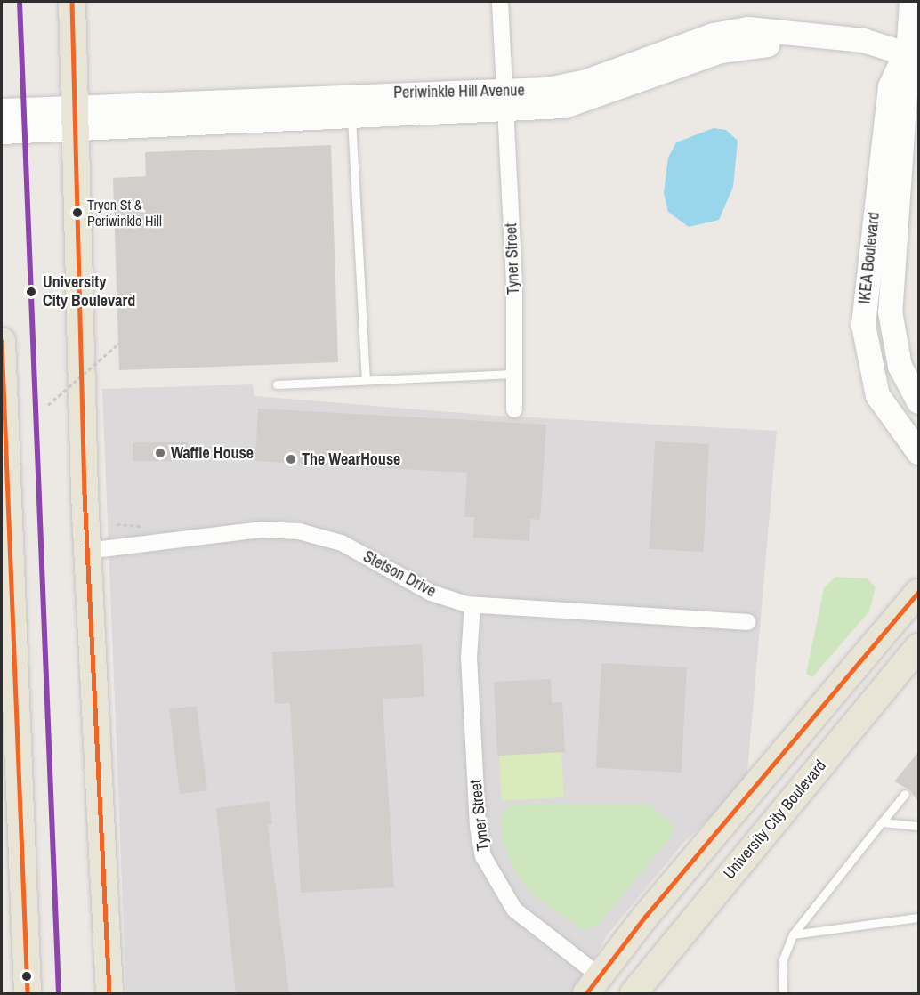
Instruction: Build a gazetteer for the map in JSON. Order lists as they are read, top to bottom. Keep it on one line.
{"streets":{"main road":["University City Boulevard"],"street":["Periwinkle Hill Avenue","IKEA Boulevard","Tyner Street","Stetson Drive"]},"crossings":[["Periwinkle Hill Avenue","IKEA Boulevard"],["Periwinkle Hill Avenue","Tyner Street"],["Tyner Street","Stetson Drive"]],"places":["Tryon St & Periwinkle Hill","University City Boulevard","Waffle House","The WearHouse"]}
